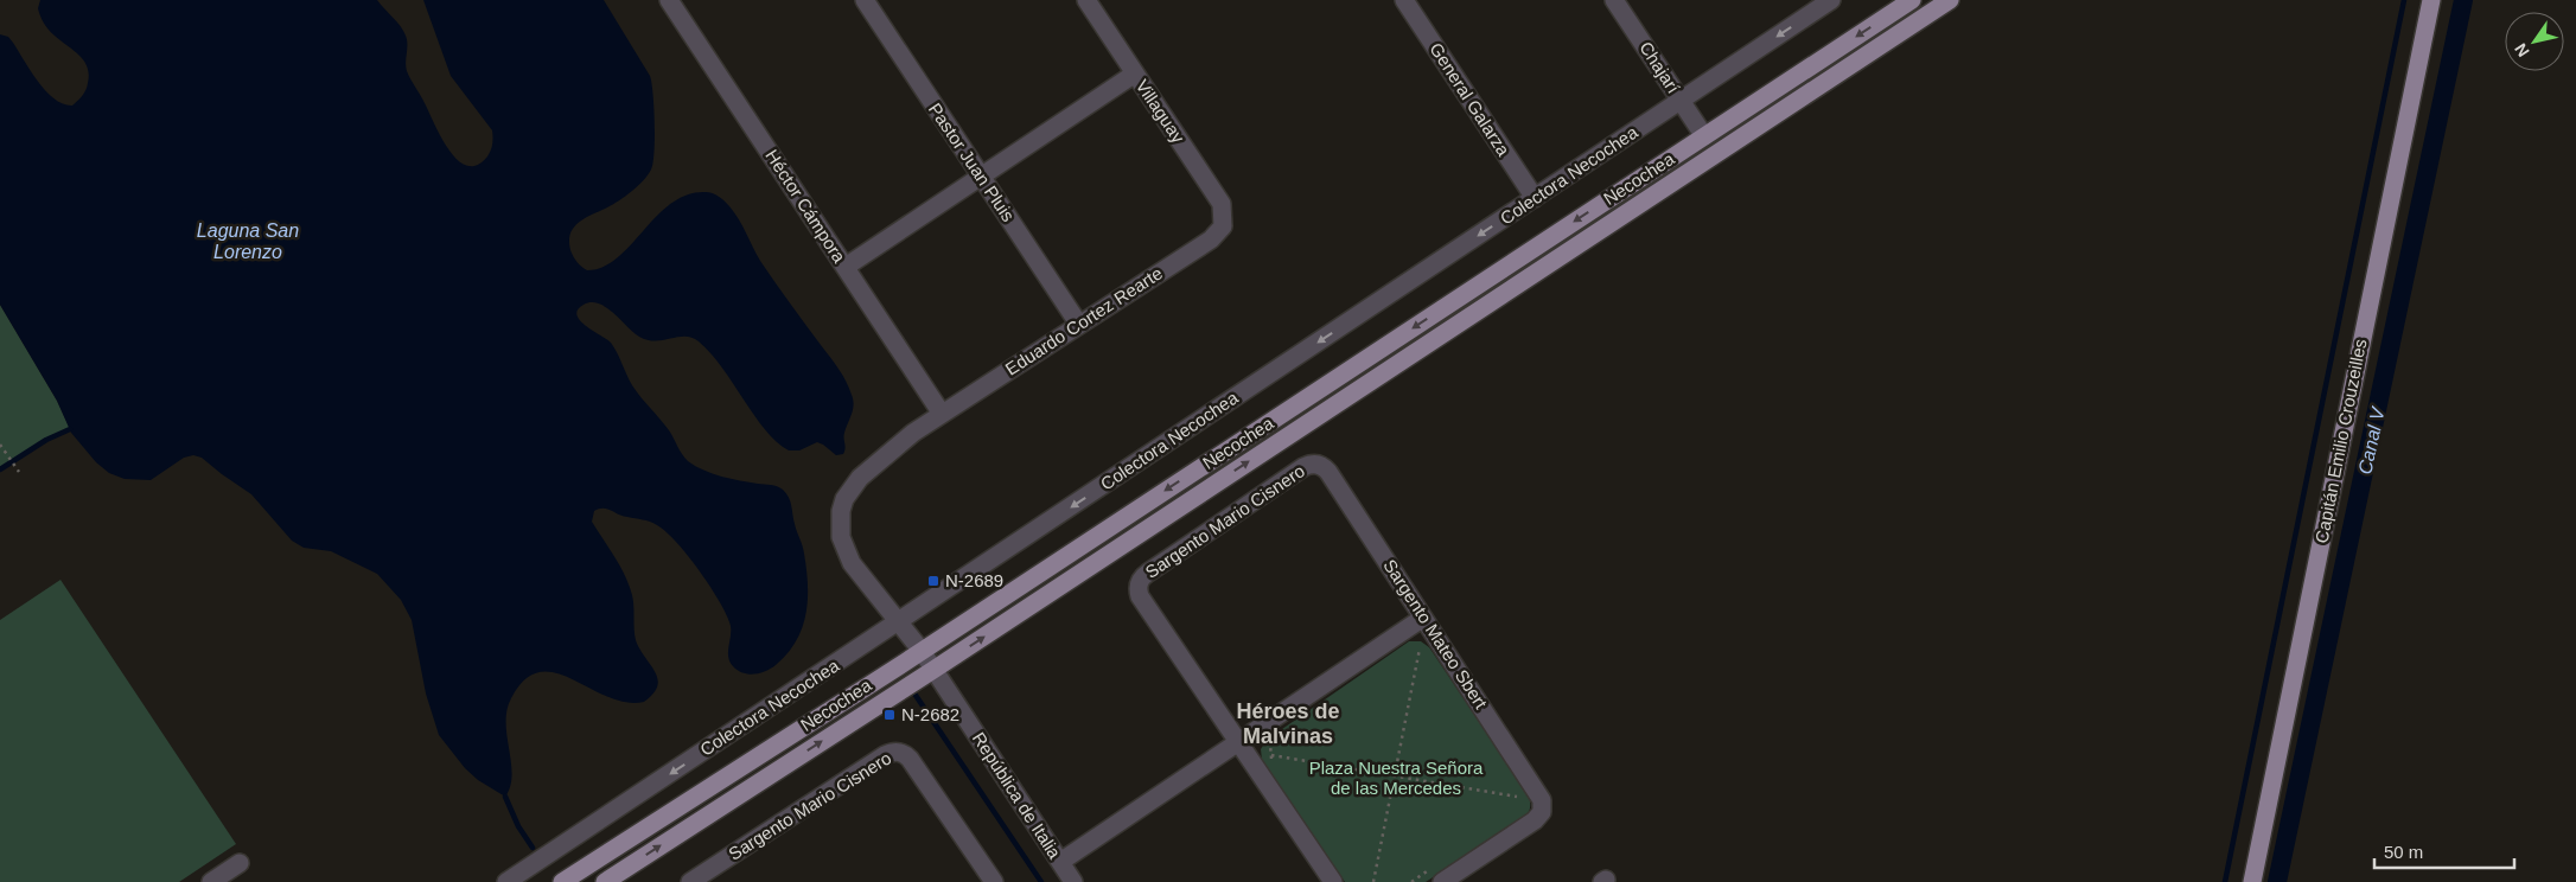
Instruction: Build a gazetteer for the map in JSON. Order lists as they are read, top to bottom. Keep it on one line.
{"streets":{"main road":["Necochea","Capitán Emilio Crouzeilles"],"street":["Chajarí","General Galarza","Villaguay","Pastor Juan Pluis","Colectora Necochea","Héctor Cámpora","Eduardo Cortez Rearte","Sargento Mario Cisnero","Sargento Mateo Sbert","República de Italia"]},"crossings":[["Chajarí","Colectora Necochea"],["Chajarí","Necochea"],["General Galarza","Colectora Necochea"],["Villaguay","Eduardo Cortez Rearte"],["Pastor Juan Pluis","Eduardo Cortez Rearte"],["Colectora Necochea","Eduardo Cortez Rearte"],["Colectora Necochea","República de Italia"],["Necochea","República de Italia"],["Héctor Cámpora","Eduardo Cortez Rearte"],["Eduardo Cortez Rearte","República de Italia"],["Sargento Mario Cisnero","Sargento Mateo Sbert"]],"one_way":["Colectora Necochea"],"districts":["Héroes de Malvinas"],"water":["Laguna San Lorenzo","Canal V"],"parks":["Plaza Nuestra Señora de las Mercedes"],"places":{"transit":["N-2689","N-2682"]},"scale_bar":"50 m","north":"bottom left"}
